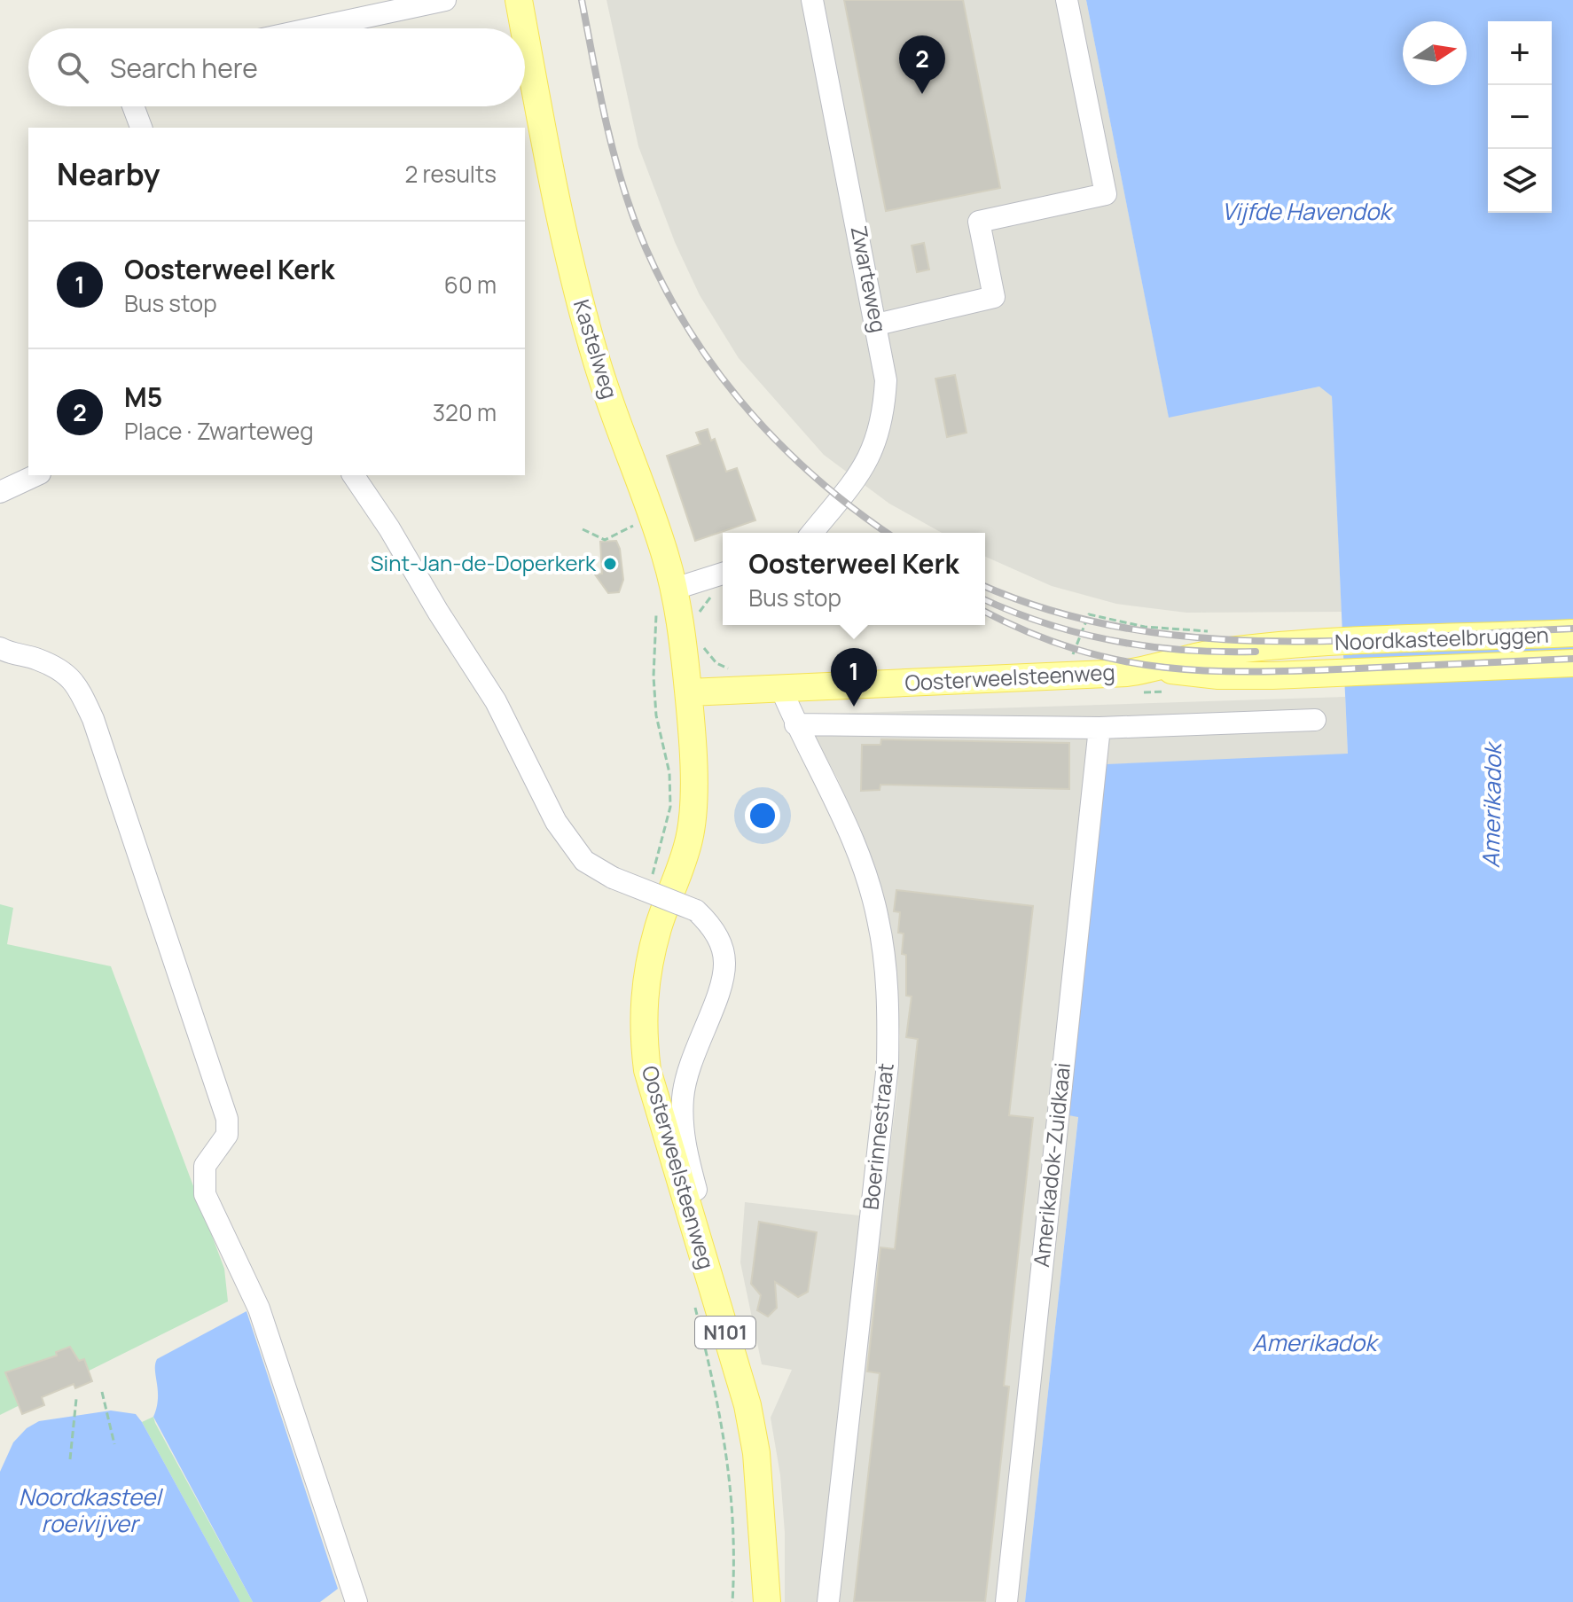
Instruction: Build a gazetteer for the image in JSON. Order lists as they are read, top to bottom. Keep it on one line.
{"streets":{"main road":["Kastelweg","Noordkasteelbruggen","Oosterweelsteenweg","N101"],"street":["Zwarteweg","Boerinnestraat","Amerikadok-Zuidkaai"]},"crossings":[["Kastelweg","Oosterweelsteenweg"],["Noordkasteelbruggen","Oosterweelsteenweg"],["Oosterweelsteenweg","Boerinnestraat"]],"water":["Vijfde Havendok","Amerikadok","Noordkasteel roeivijver"],"places":["Sint-Jan-de-Doperkerk"],"north":"right","page":{"map_buttons":["+","−"],"search":"Search here","pins":["2","1"],"heading":["Nearby","2 results"],"list":[{"mark":"1","name":"Oosterweel Kerk","note":"Bus stop","value":"60 m"},{"mark":"2","name":"M5","note":"Place · Zwarteweg","value":"320 m"}],"popup":["Oosterweel Kerk","Bus stop"]}}
